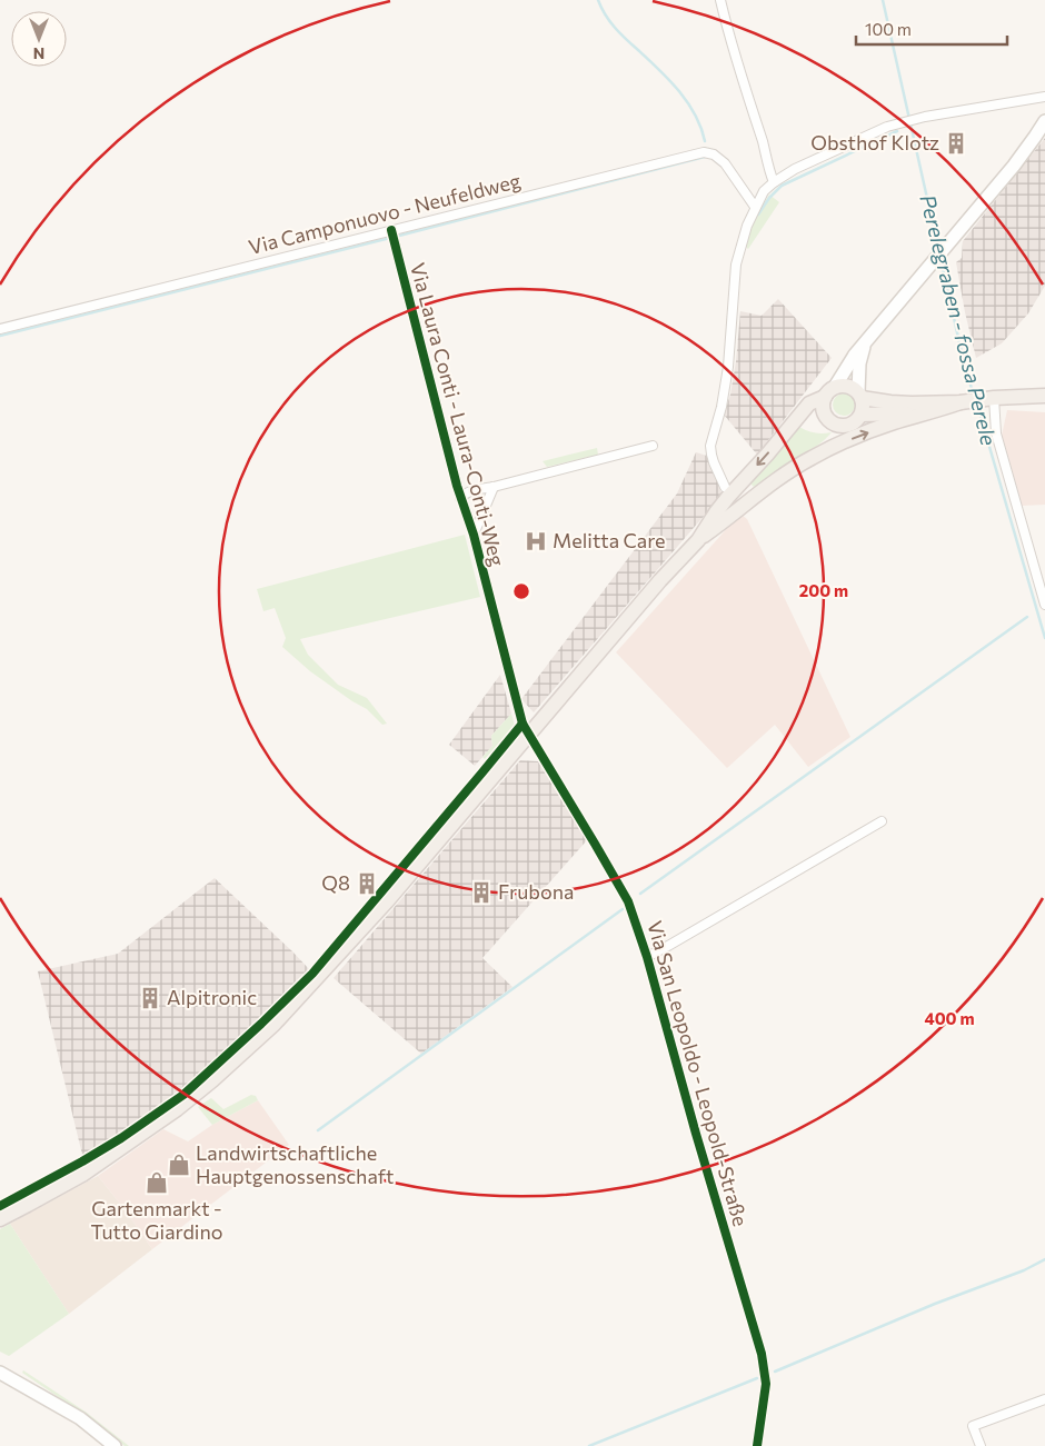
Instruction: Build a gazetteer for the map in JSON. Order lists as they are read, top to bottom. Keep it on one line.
{"streets":{"street":["Via Camponuovo - Neufeldweg","Via Laura Conti - Laura-Conti-Weg","Via San Leopoldo - Leopold-Straße"]},"crossings":[["Via Camponuovo - Neufeldweg","Via Laura Conti - Laura-Conti-Weg"],["Via Laura Conti - Laura-Conti-Weg","Via San Leopoldo - Leopold-Straße"]],"water":["Perelegraben - fossa Perele"],"places":{"building":["Obsthof Klotz","Q8","Frubona","Alpitronic"],"hospital":["Melitta Care"],"shop":["Landwirtschaftliche Hauptgenossenschaft","Gartenmarkt - Tutto Giardino"]},"scale_bar":"100 m","north":"bottom","rings":["200 m","400 m"]}
